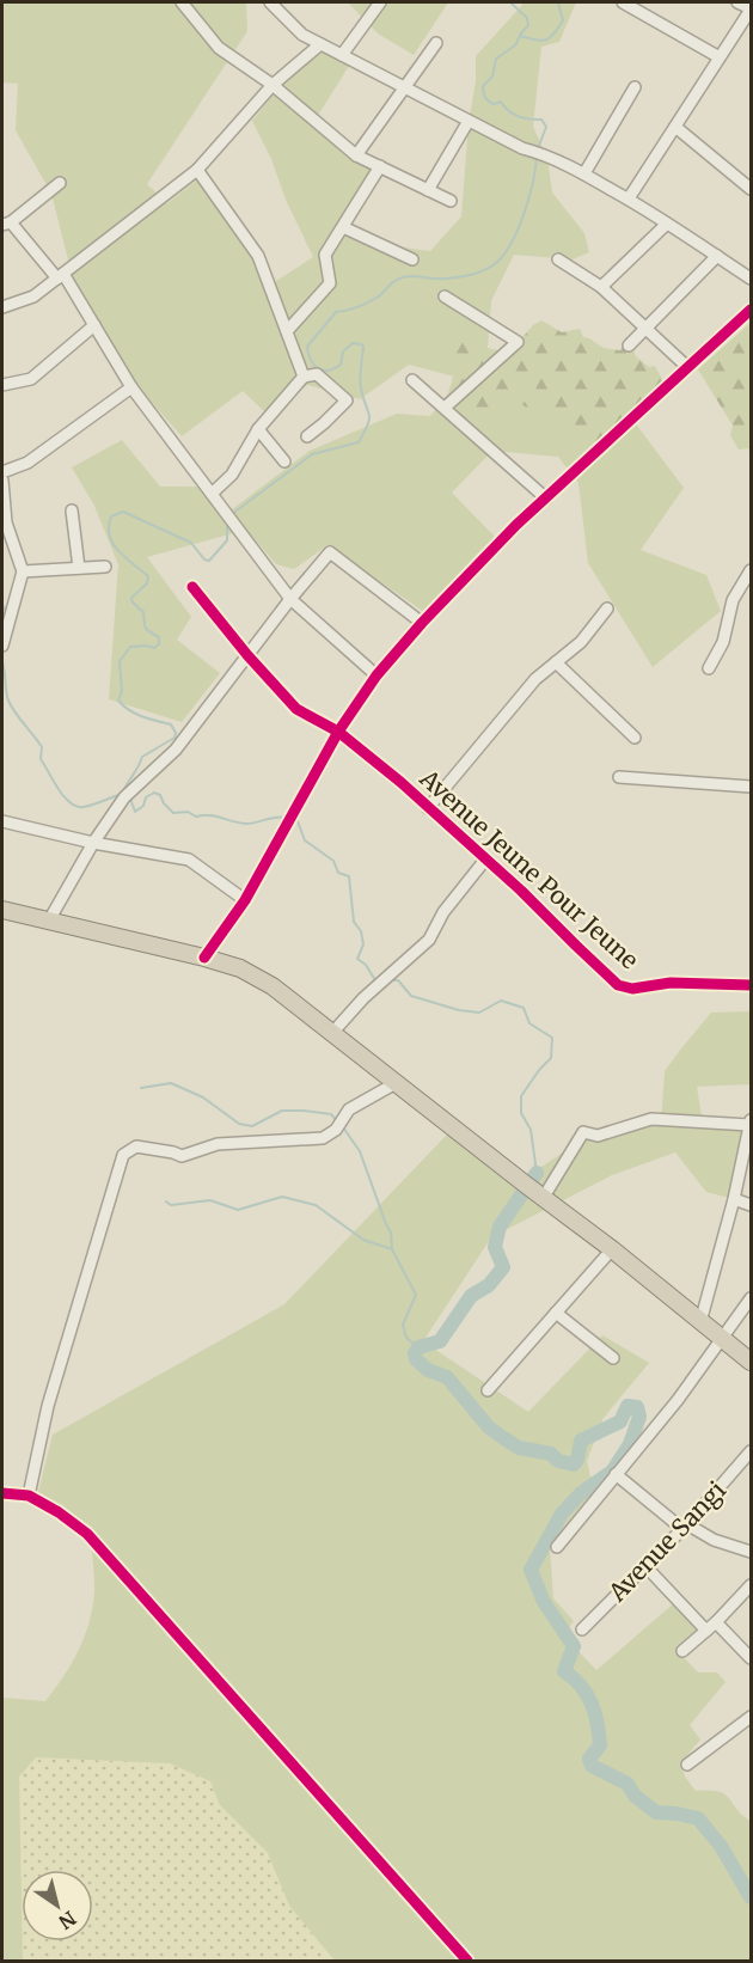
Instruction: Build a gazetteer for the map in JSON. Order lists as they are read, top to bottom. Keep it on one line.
{"streets":{"street":["Avenue Jeune Pour Jeune","Avenue Sangi"]},"north":"bottom right"}
